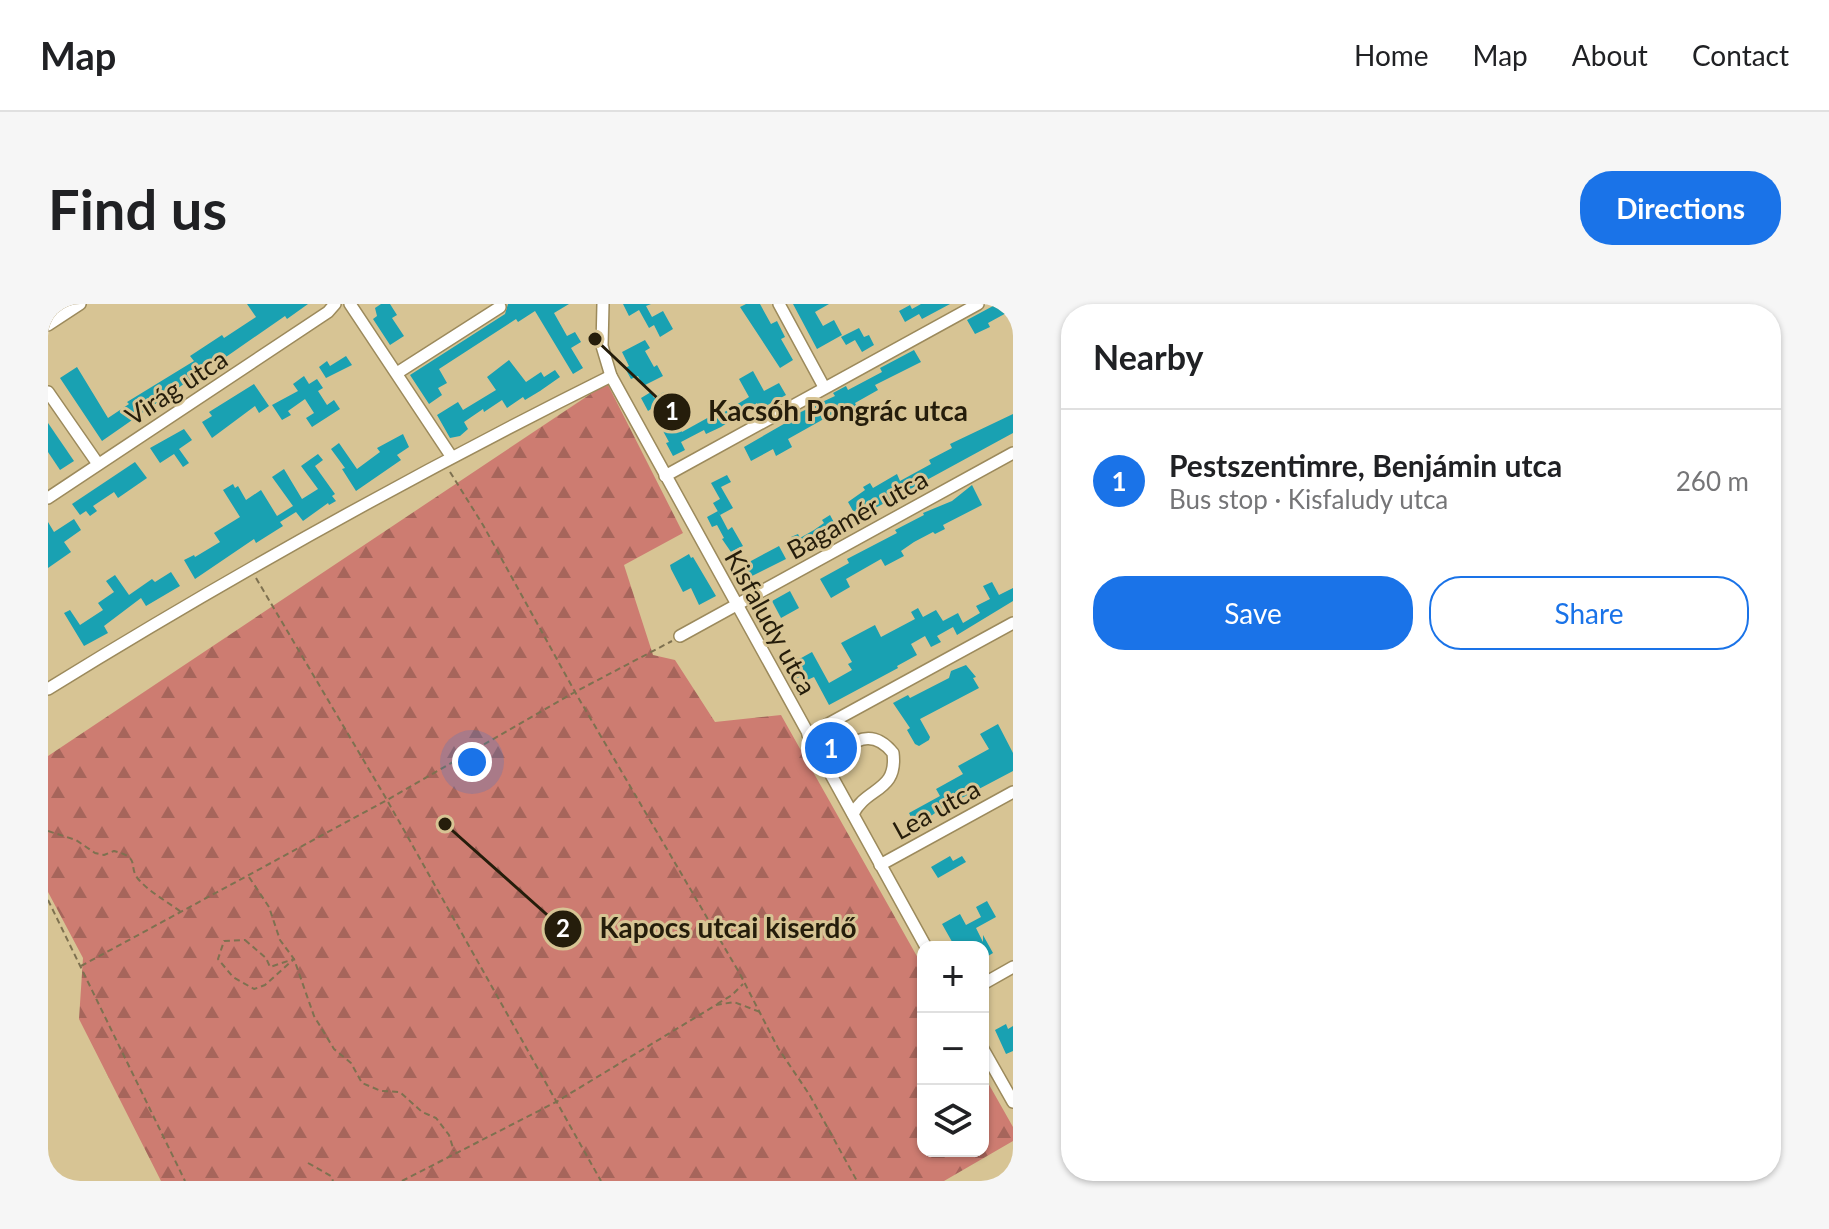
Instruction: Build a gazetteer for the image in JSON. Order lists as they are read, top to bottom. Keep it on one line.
{"streets":{"street":["Virág utca","Bagamér utca","Kisfaludy utca","Lea utca"]},"crossings":[["Bagamér utca","Kisfaludy utca"],["Kisfaludy utca","Lea utca"]],"places":["Kacsóh Pongrác utca","Kapocs utcai kiserdő"],"page":{"header":"Map","nav":["Home","Map","About","Contact"],"buttons":["Directions",["Save","Share"]],"title":"Find us","heading":"Nearby","list":[{"mark":"1","name":"Pestszentimre, Benjámin utca","note":"Bus stop · Kisfaludy utca","value":"260 m"}],"pins":"1","map_buttons":["+","−"]}}
